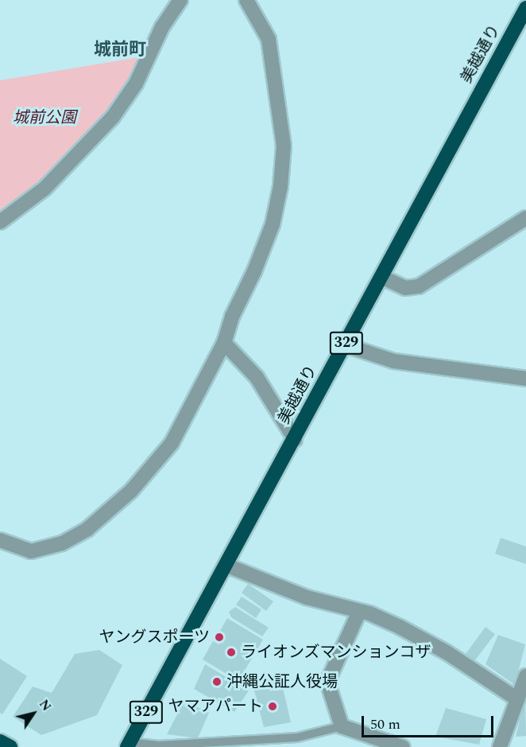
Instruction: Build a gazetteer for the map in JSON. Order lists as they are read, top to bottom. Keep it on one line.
{"streets":{"highway":["美越通り","329"]},"districts":["城前町"],"parks":["城前公園"],"places":["ヤングスポーツ","ライオンズマンションコザ","沖縄公証人役場","ヤマアパート"],"scale_bar":"50 m","north":"top right"}
